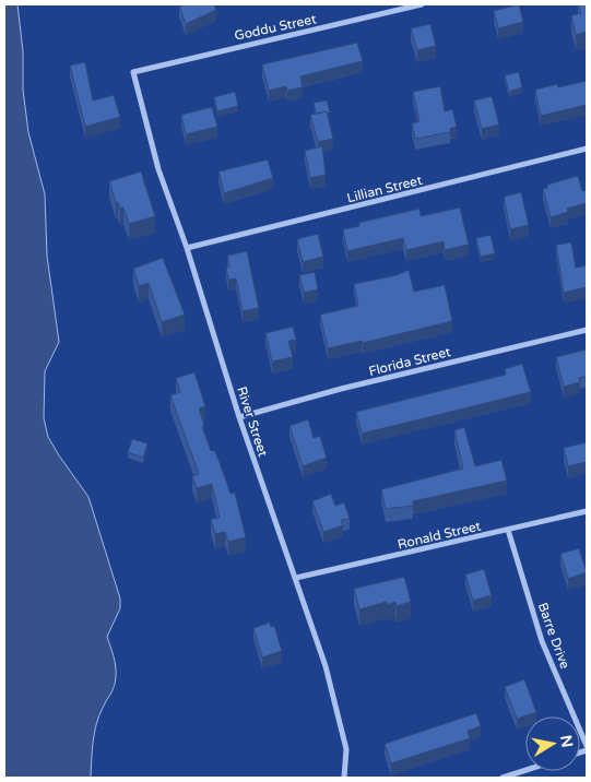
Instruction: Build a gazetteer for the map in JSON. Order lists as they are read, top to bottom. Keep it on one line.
{"streets":{"street":["Goddu Street","Lillian Street","Florida Street","River Street","Ronald Street","Barre Drive"]},"crossings":[["Goddu Street","River Street"],["Lillian Street","River Street"],["Florida Street","River Street"],["River Street","Ronald Street"],["Ronald Street","Barre Drive"]],"north":"right"}
